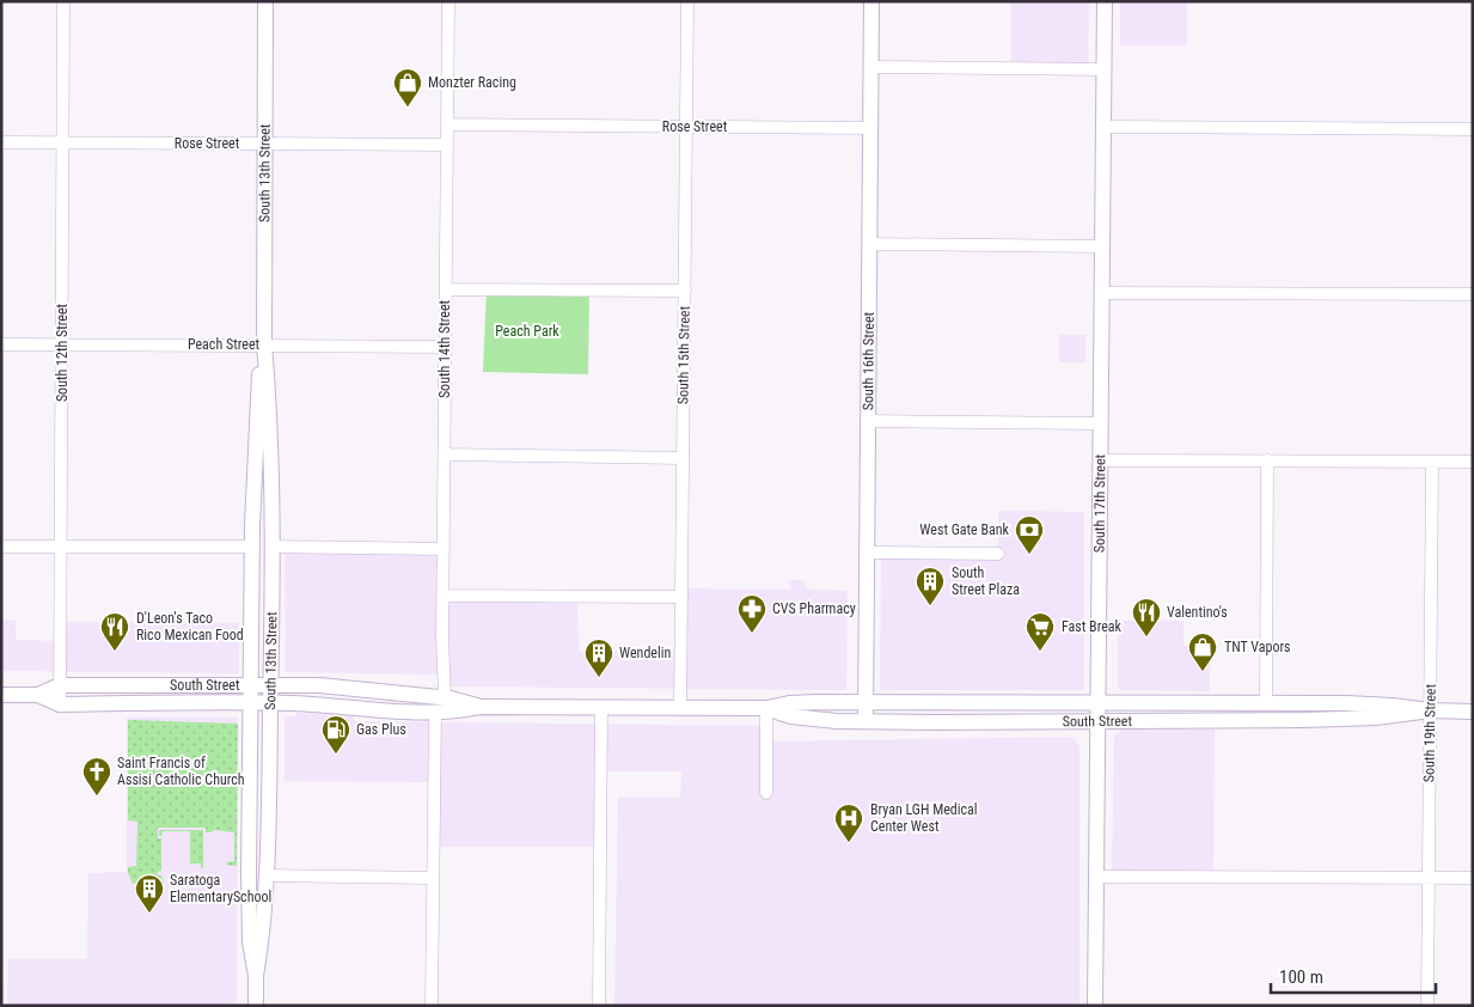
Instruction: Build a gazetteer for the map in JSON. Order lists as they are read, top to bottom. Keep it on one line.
{"streets":{"main road":["South 13th Street","South 16th Street","South 17th Street","South Street"],"street":["Rose Street","Peach Street","South 14th Street","South 12th Street","South 15th Street","South 19th Street"]},"crossings":[["Rose Street","South 13th Street"],["Rose Street","South 14th Street"],["Rose Street","South 12th Street"],["Rose Street","South 15th Street"],["Rose Street","South 16th Street"],["South 13th Street","Peach Street"],["South 13th Street","South Street"],["Peach Street","South 14th Street"],["Peach Street","South 12th Street"],["South 14th Street","South Street"],["South 12th Street","South Street"],["South 15th Street","South Street"],["South 16th Street","South Street"],["South 17th Street","South Street"],["South Street","South 19th Street"]],"parks":["Peach Park"],"places":{"shop":["Monzter Racing","TNT Vapors"],"bank":["West Gate Bank"],"building":["South Street Plaza","Wendelin","Saratoga ElementarySchool"],"pharmacy":["CVS Pharmacy"],"restaurant":["Valentino's","D'Leon's Taco Rico Mexican Food"],"supermarket":["Fast Break"],"fuel station":["Gas Plus"],"church":["Saint Francis of Assisi Catholic Church"],"hospital":["Bryan LGH Medical Center West"]},"scale_bar":"100 m"}
